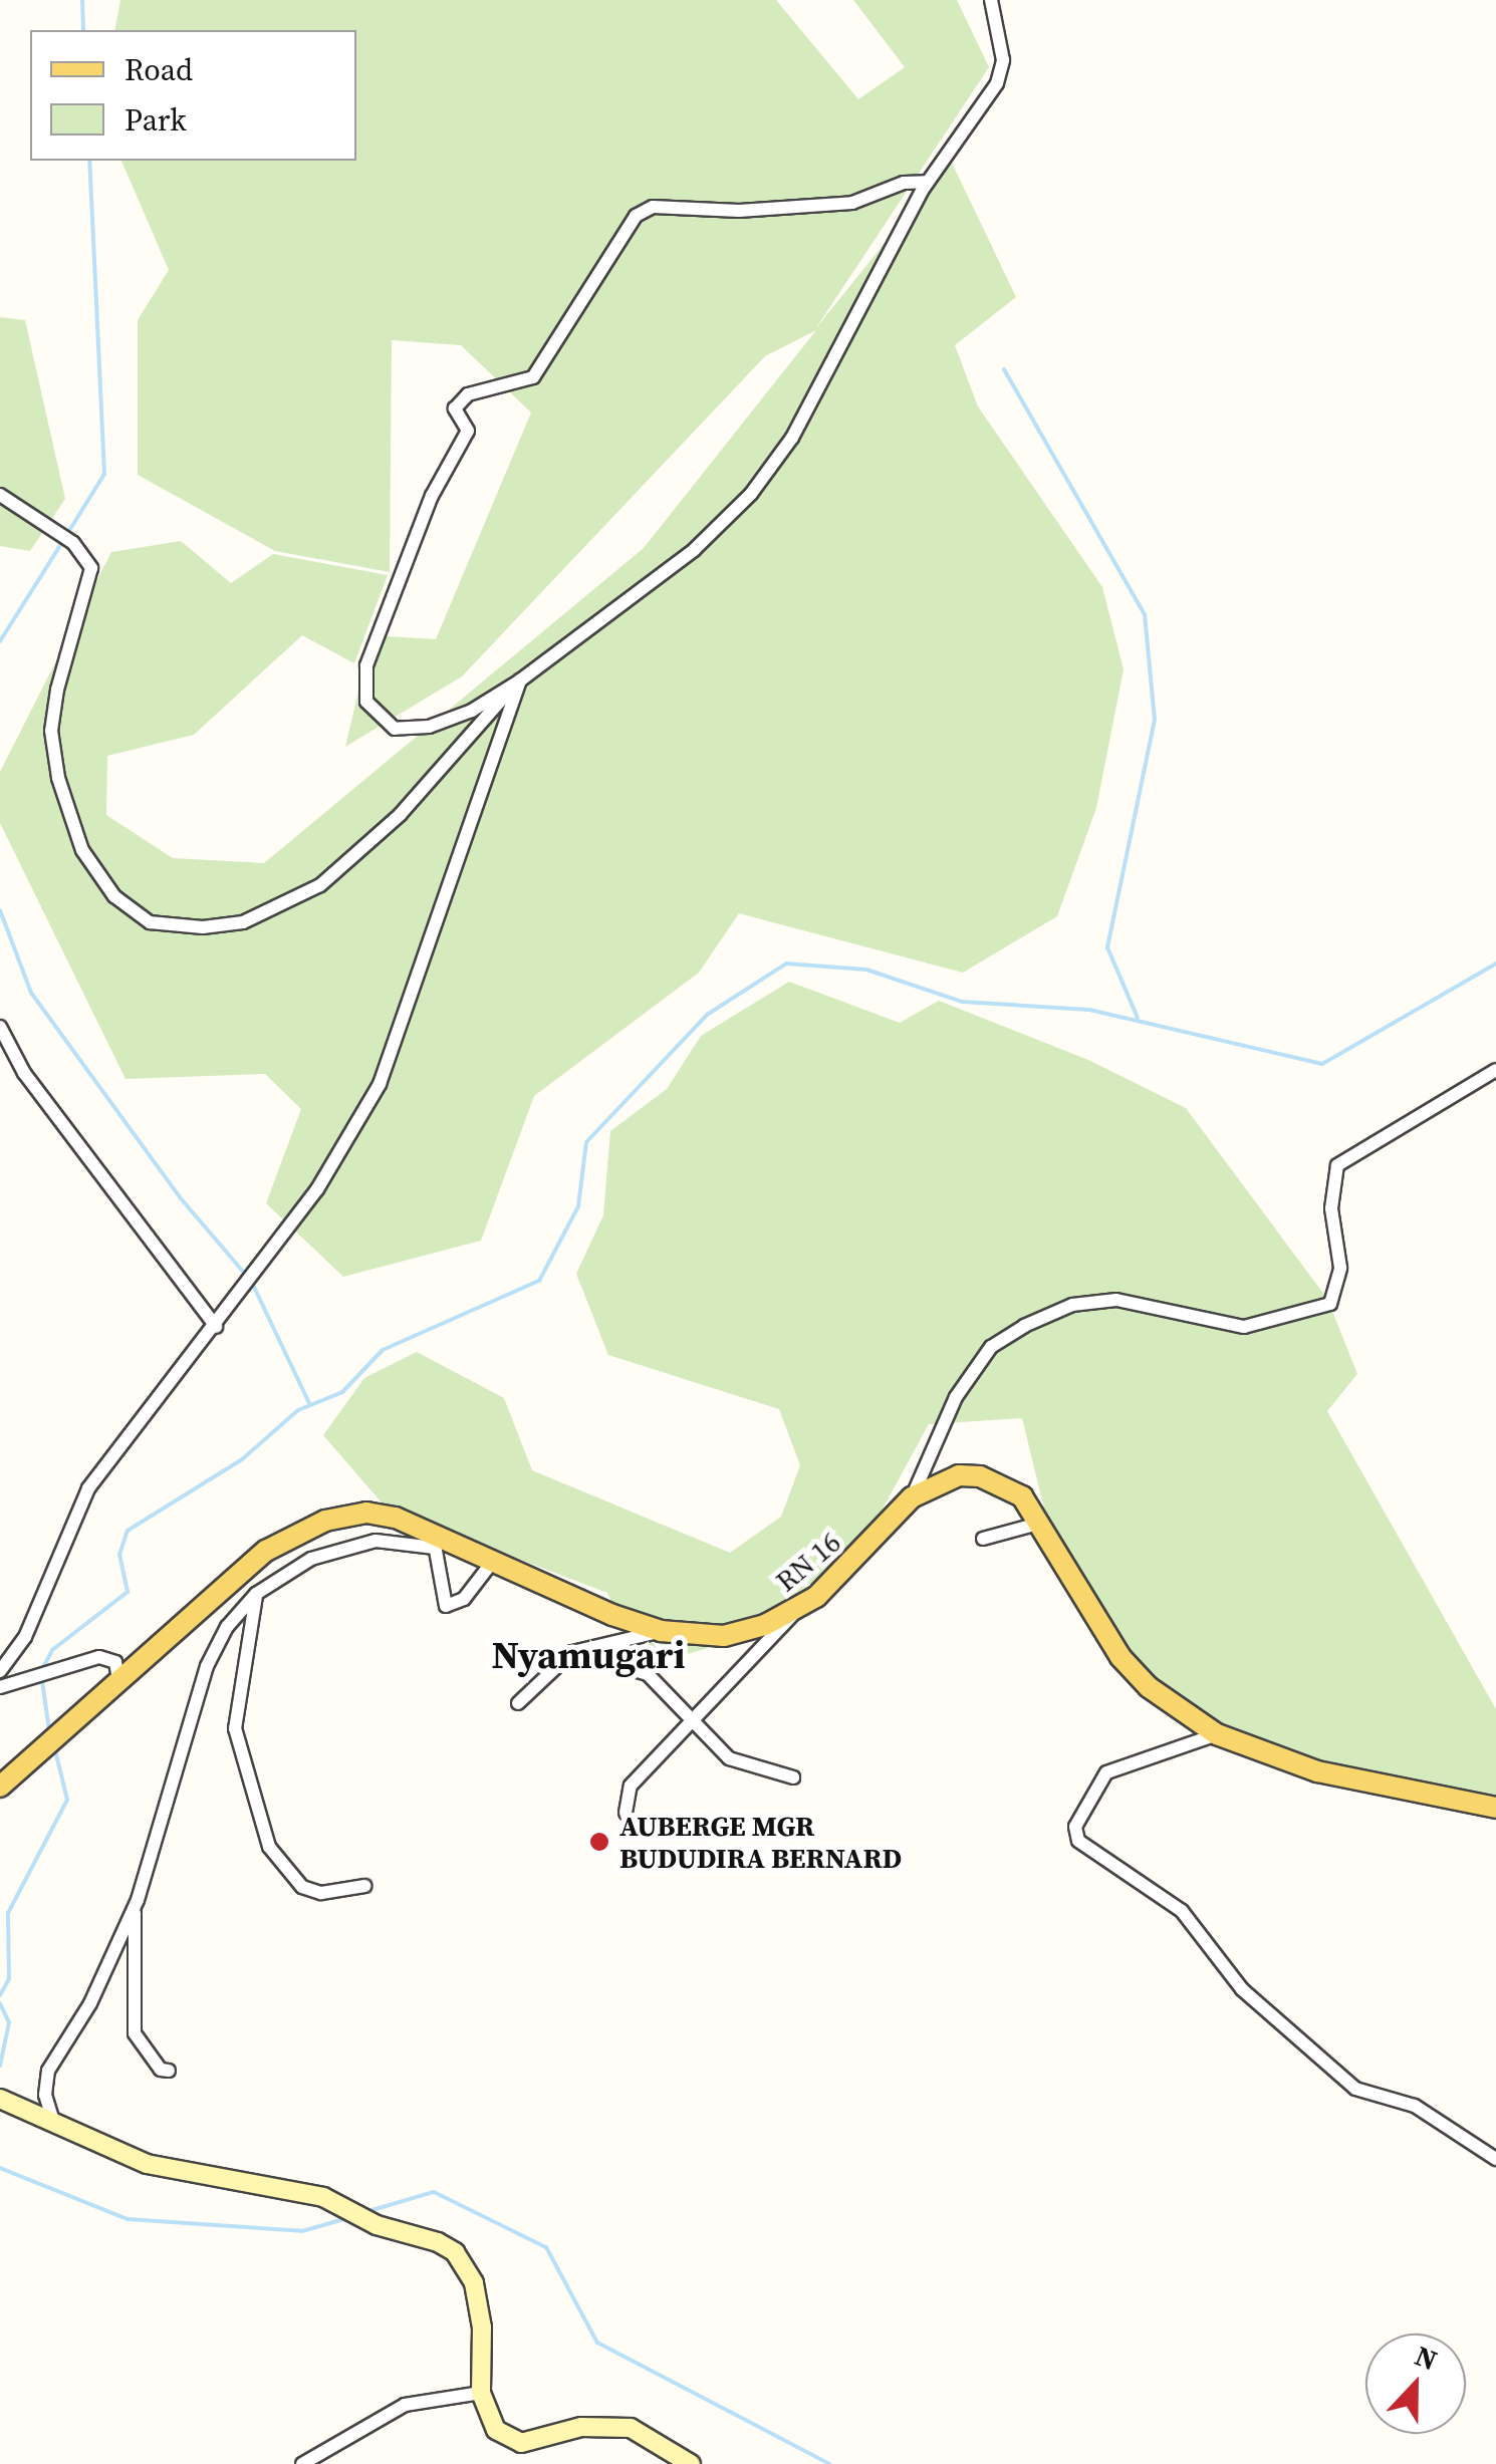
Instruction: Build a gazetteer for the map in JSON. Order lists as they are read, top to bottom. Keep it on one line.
{"streets":{"main road":["RN 16"]},"districts":["Nyamugari"],"places":["AUBERGE MGR BUDUDIRA BERNARD"],"legend":["Road","Park"],"north":"top"}
